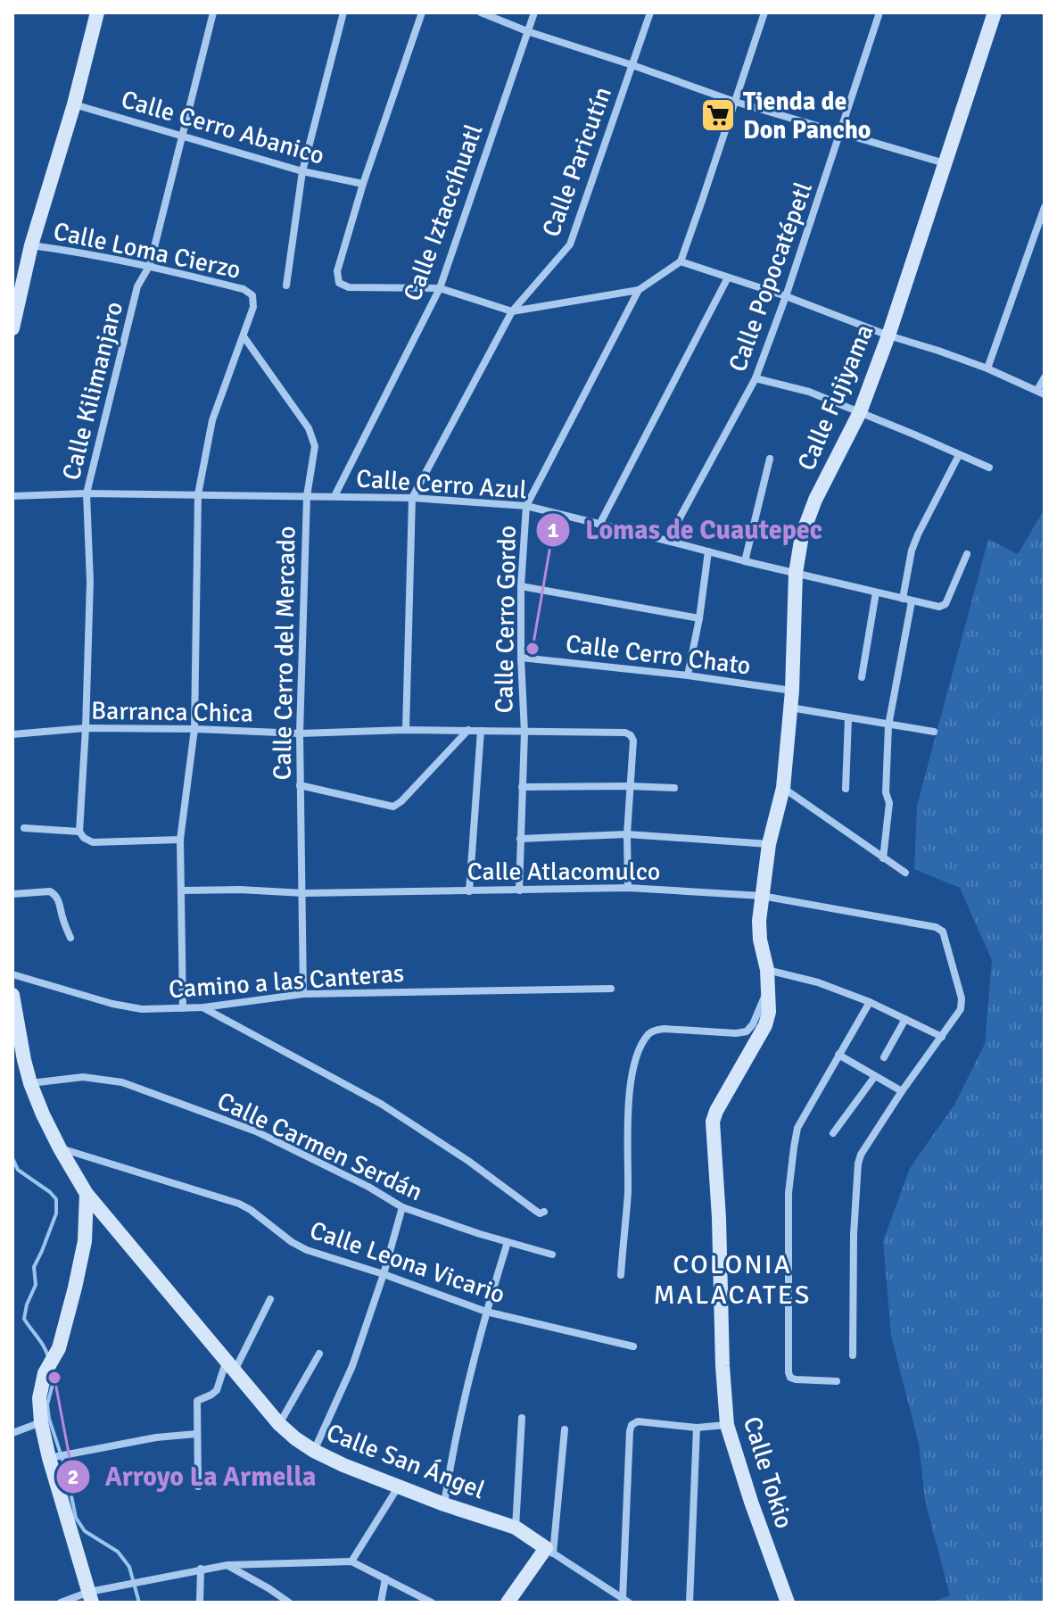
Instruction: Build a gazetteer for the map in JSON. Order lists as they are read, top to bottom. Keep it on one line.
{"streets":{"street":["Calle Cerro Abanico","Calle Paricutín","Calle Iztaccíhuatl","Calle Loma Cierzo","Calle Popocatépetl","Calle Kilimanjaro","Calle Fujiyama","Calle Cerro Azul","Calle Cerro Gordo","Calle Cerro del Mercado","Calle Cerro Chato","Barranca Chica","Calle Atlacomulco","Camino a las Canteras","Calle Carmen Serdán","Calle Leona Vicario","Calle San Ángel","Calle Tokio"]},"crossings":[["Calle Cerro Abanico","Calle Kilimanjaro"],["Calle Paricutín","Calle Cerro Azul"],["Calle Iztaccíhuatl","Calle Cerro Azul"],["Calle Loma Cierzo","Calle Kilimanjaro"],["Calle Loma Cierzo","Calle Cerro del Mercado"],["Calle Popocatépetl","Calle Fujiyama"],["Calle Popocatépetl","Calle Cerro Azul"],["Calle Kilimanjaro","Calle Cerro Azul"],["Calle Kilimanjaro","Barranca Chica"],["Calle Fujiyama","Calle Cerro Azul"],["Calle Fujiyama","Calle Cerro Chato"],["Calle Fujiyama","Calle Atlacomulco"],["Calle Fujiyama","Calle Tokio"],["Calle Cerro Azul","Calle Cerro Gordo"],["Calle Cerro Azul","Calle Cerro del Mercado"],["Calle Cerro Gordo","Calle Cerro Chato"],["Calle Cerro Gordo","Barranca Chica"],["Calle Cerro Gordo","Calle Atlacomulco"],["Calle Cerro del Mercado","Barranca Chica"],["Calle Cerro del Mercado","Calle Atlacomulco"],["Calle Cerro del Mercado","Camino a las Canteras"],["Calle Atlacomulco","Calle Tokio"],["Calle Carmen Serdán","Calle San Ángel"],["Calle Leona Vicario","Calle San Ángel"]],"districts":["COLONIA MALACATES"],"places":{"supermarket":["Tienda de Don Pancho"],"other":["Lomas de Cuautepec","Arroyo La Armella"]}}
